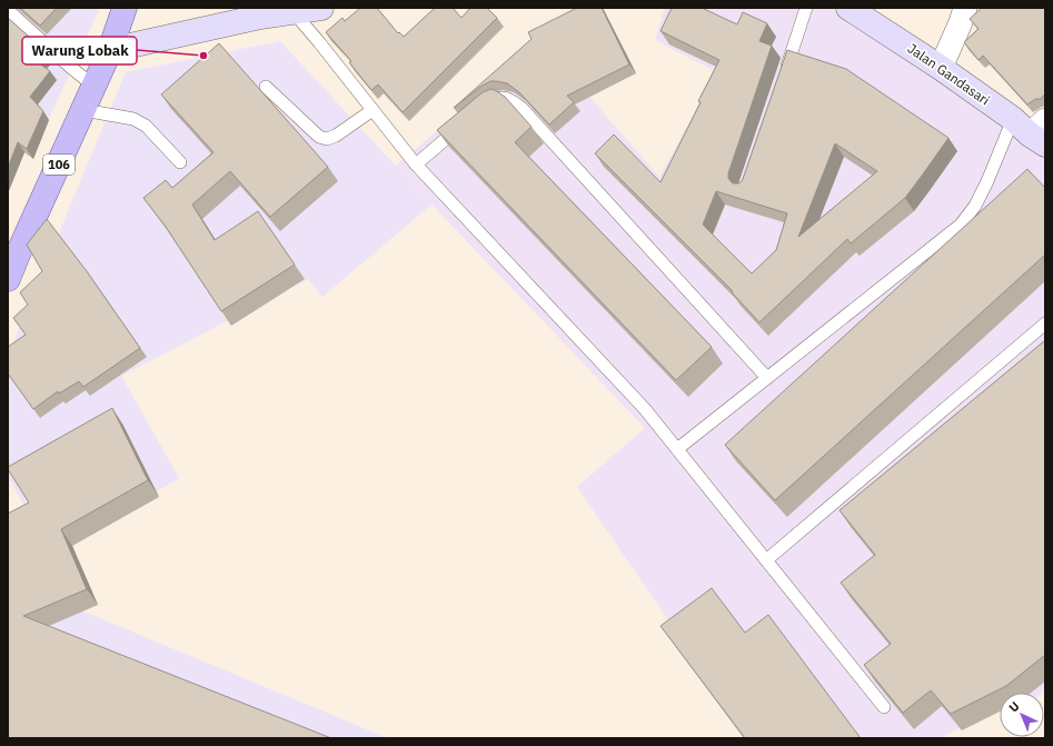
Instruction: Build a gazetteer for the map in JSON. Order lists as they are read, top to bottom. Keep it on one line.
{"streets":{"main road":["Jalan Gandasari","106"]},"places":["Warung Lobak"],"north":"top left"}
